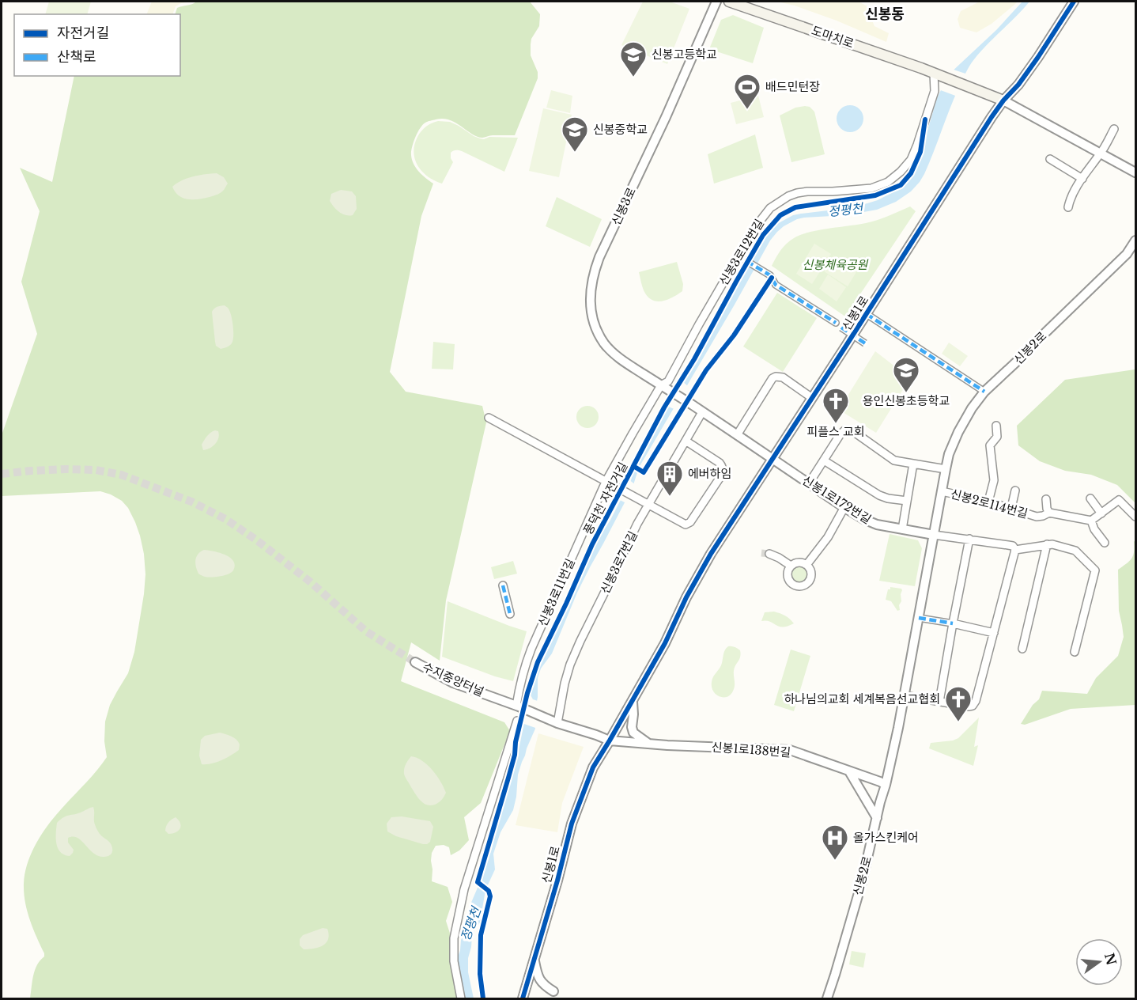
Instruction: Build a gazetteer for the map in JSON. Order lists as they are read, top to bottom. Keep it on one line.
{"streets":{"main road":["도마치로"],"street":["신봉3로","신봉3로12번길","신봉1로","신봉2로","신봉1로172번길","신봉2로114번길","신봉3로7번길","신봉3로11번길","수지중앙터널","신봉1로138번길"],"cycle path":["풍덕천 자전거길"]},"crossings":[["도마치로","신봉3로12번길"],["도마치로","신봉1로"],["신봉3로","신봉3로12번길"],["신봉3로","신봉3로7번길"],["신봉3로","신봉3로11번길"],["신봉3로12번길","신봉3로11번길"],["신봉1로","신봉1로172번길"],["신봉1로","신봉1로138번길"],["신봉2로","신봉1로172번길"],["신봉2로","신봉2로114번길"],["신봉2로","신봉1로138번길"],["신봉3로11번길","수지중앙터널"]],"districts":["신봉동"],"water":["정평천"],"parks":["신봉체육공원"],"places":{"school or university":["신봉고등학교","신봉중학교","용인신봉초등학교"],"sports":["배드민턴장"],"church":["피플스 교회","하나님의교회 세계복음선교협회"],"building":["에버하임"],"hospital":["올가스킨케어"]},"legend":["자전거길","산책로"],"north":"right"}
